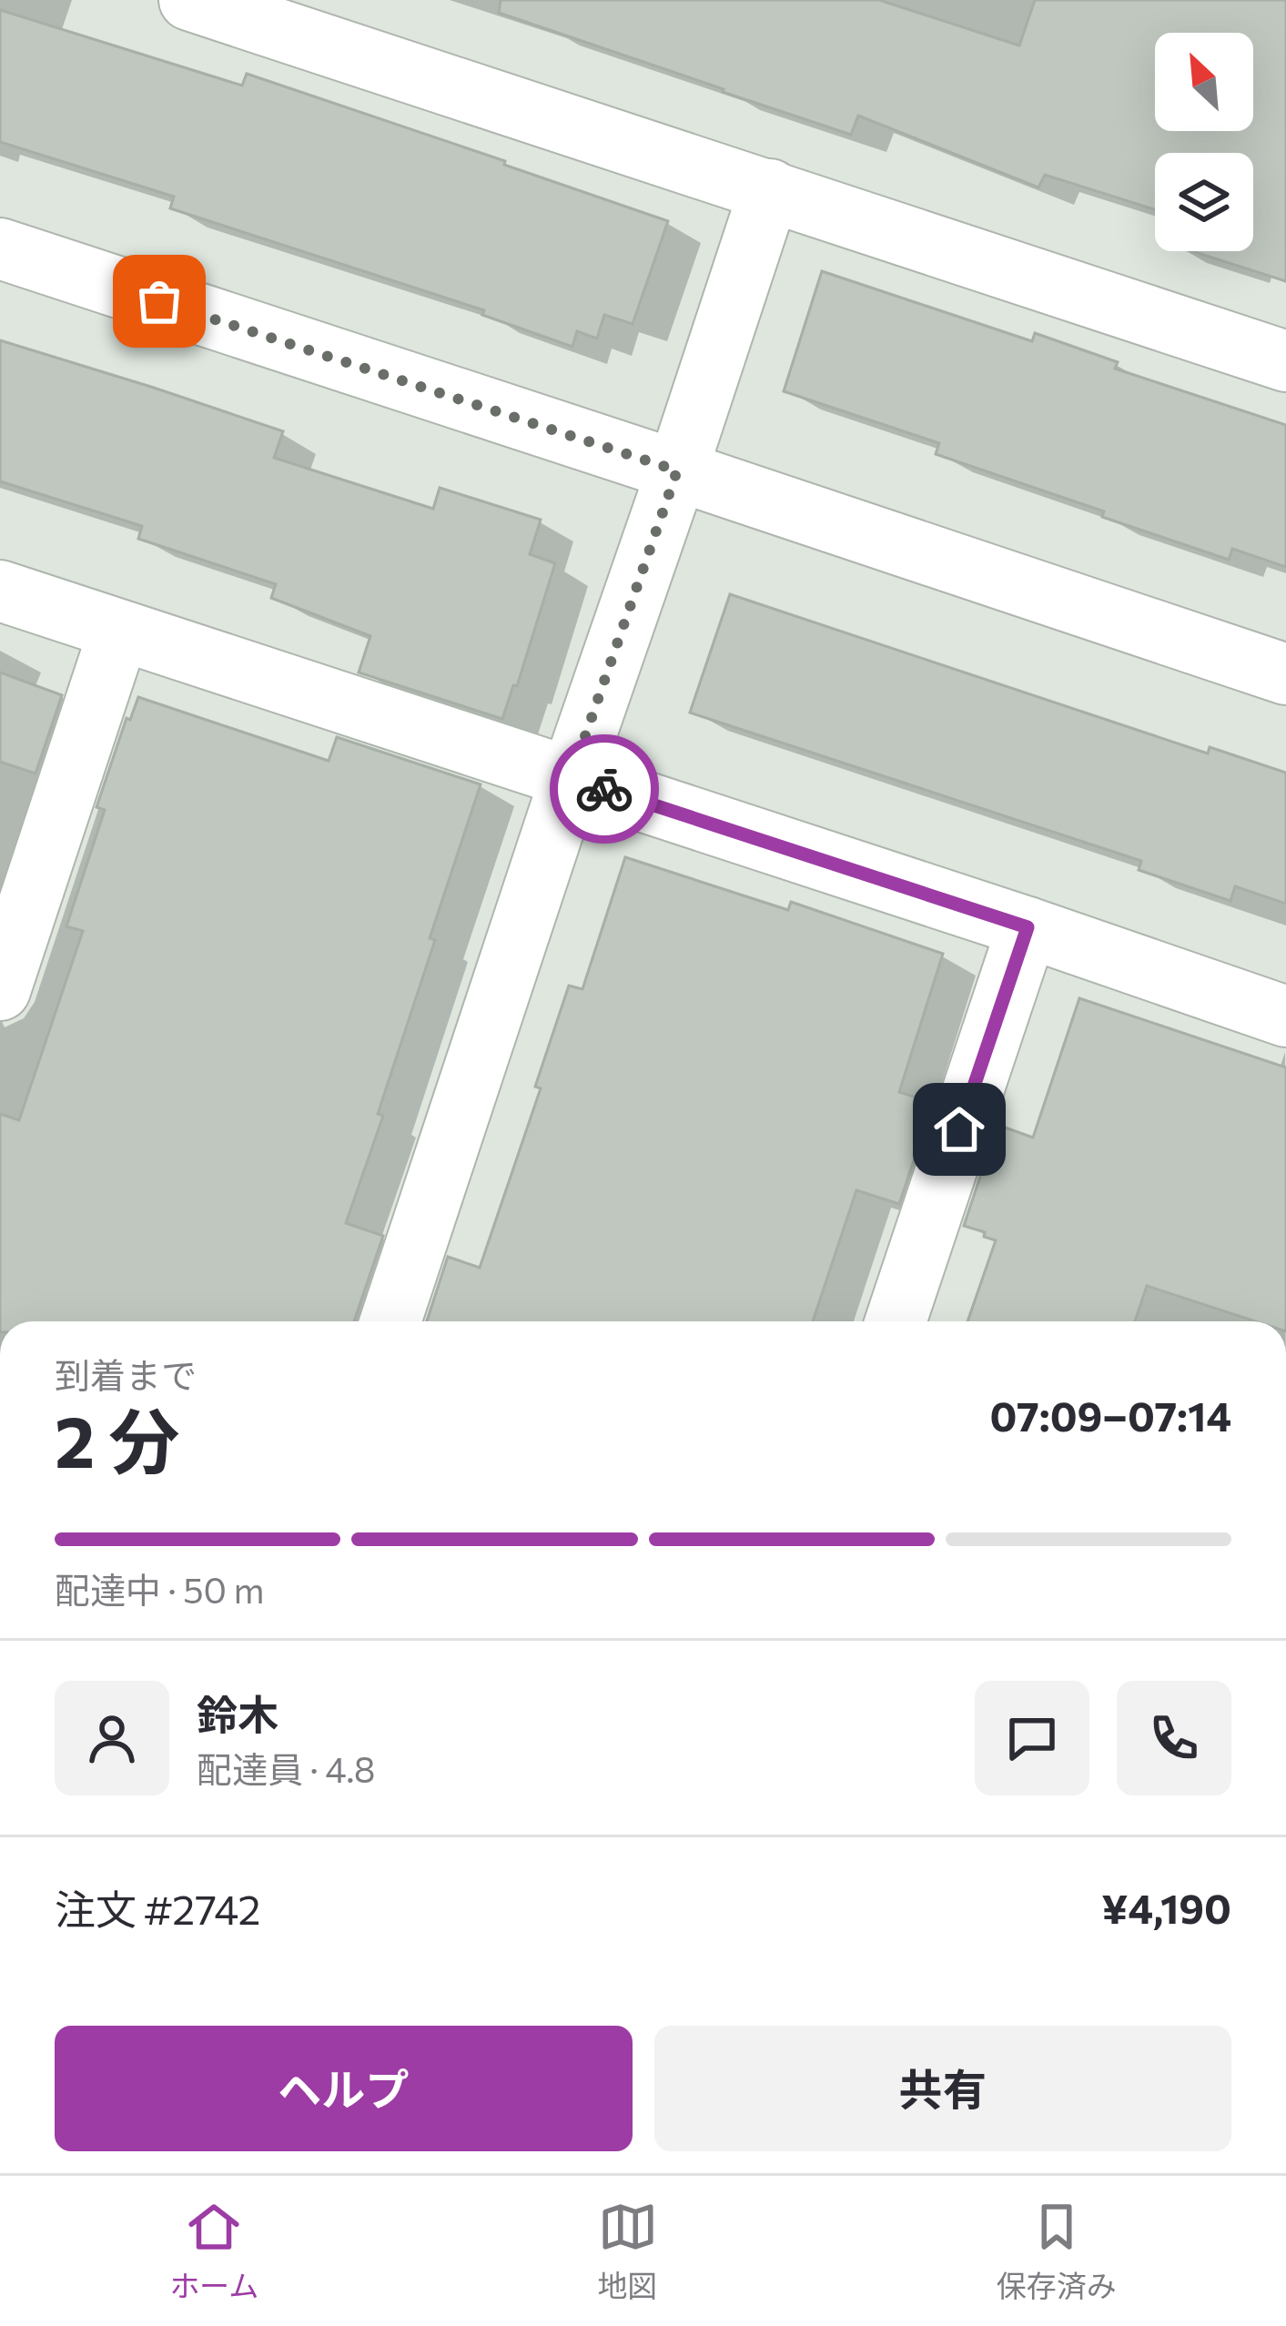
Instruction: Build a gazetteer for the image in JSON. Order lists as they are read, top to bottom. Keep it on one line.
{"north":"top left","page":{"heading":["2 分","到着まで","07:09–07:14"],"panel":["鈴木","配達員 · 4.8","注文 #2742","¥4,190"],"bar":"配達中 · 50 m","buttons":["ヘルプ","共有"],"tabs":["ホーム","地図","保存済み"]}}
